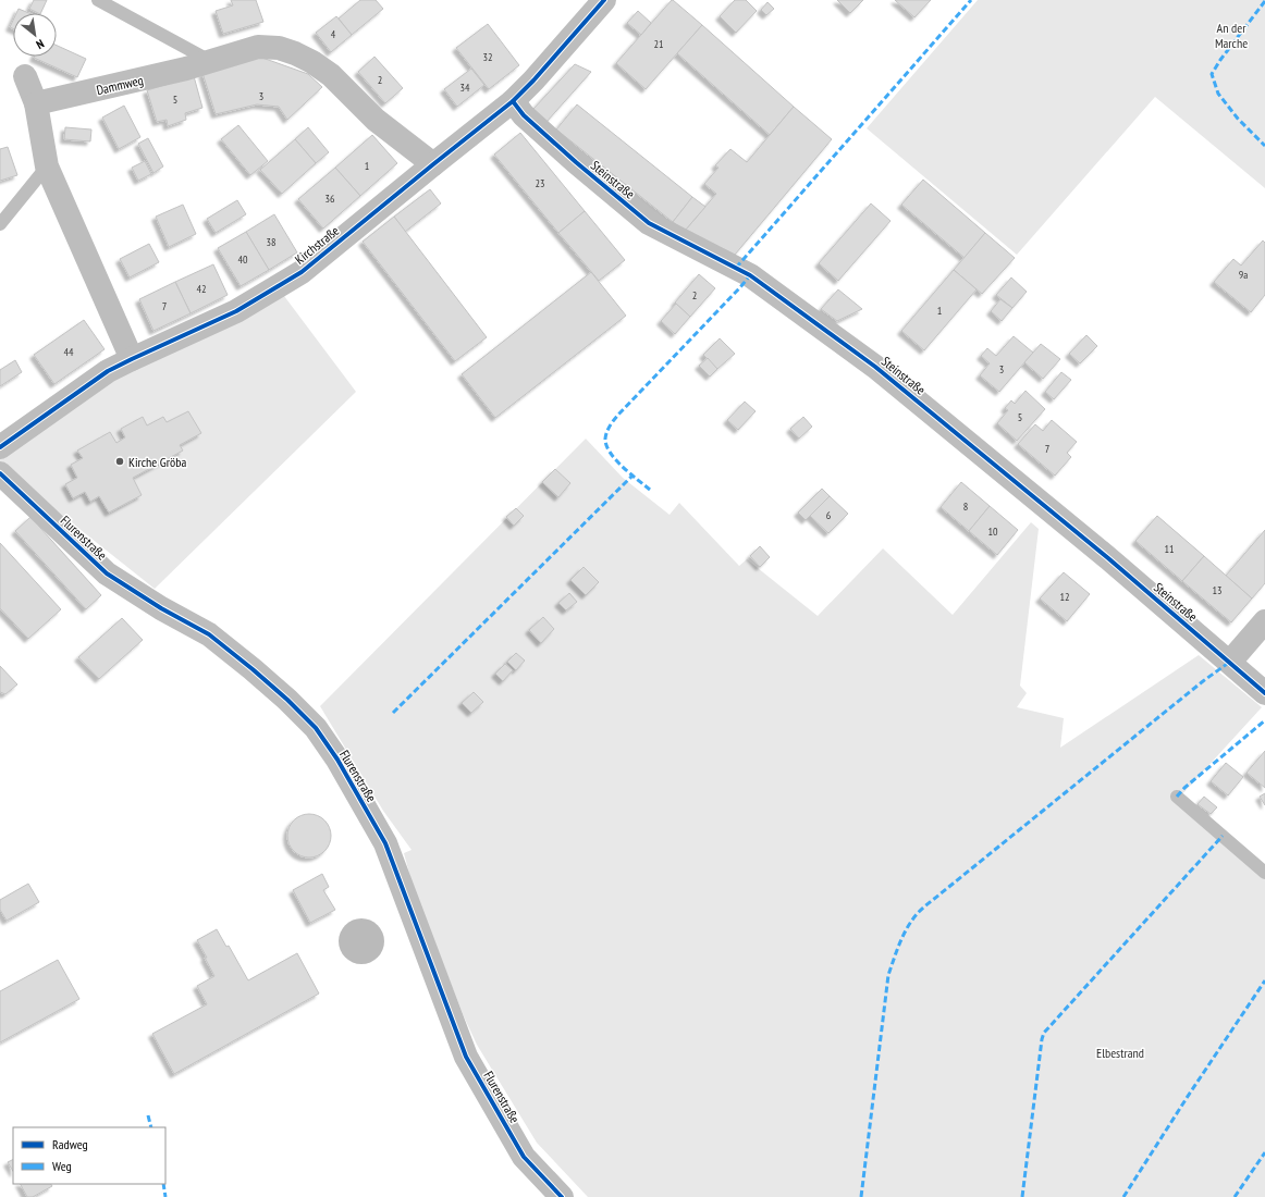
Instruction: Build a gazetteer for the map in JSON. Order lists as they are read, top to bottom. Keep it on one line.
{"streets":{"street":["Dammweg","Steinstraße","Kirchstraße","Flurenstraße"]},"crossings":[["Dammweg","Kirchstraße"],["Steinstraße","Kirchstraße"]],"parks":["An der Marche","Elbestrand"],"places":["Kirche Gröba"],"house_numbers":["4","21","32","2","34","3","5","1","23","36","38","40","9a","42","2","7","1","44","3","5","7","8","6","10","11","13","12"],"legend":["Radweg","Weg"],"north":"bottom right"}
